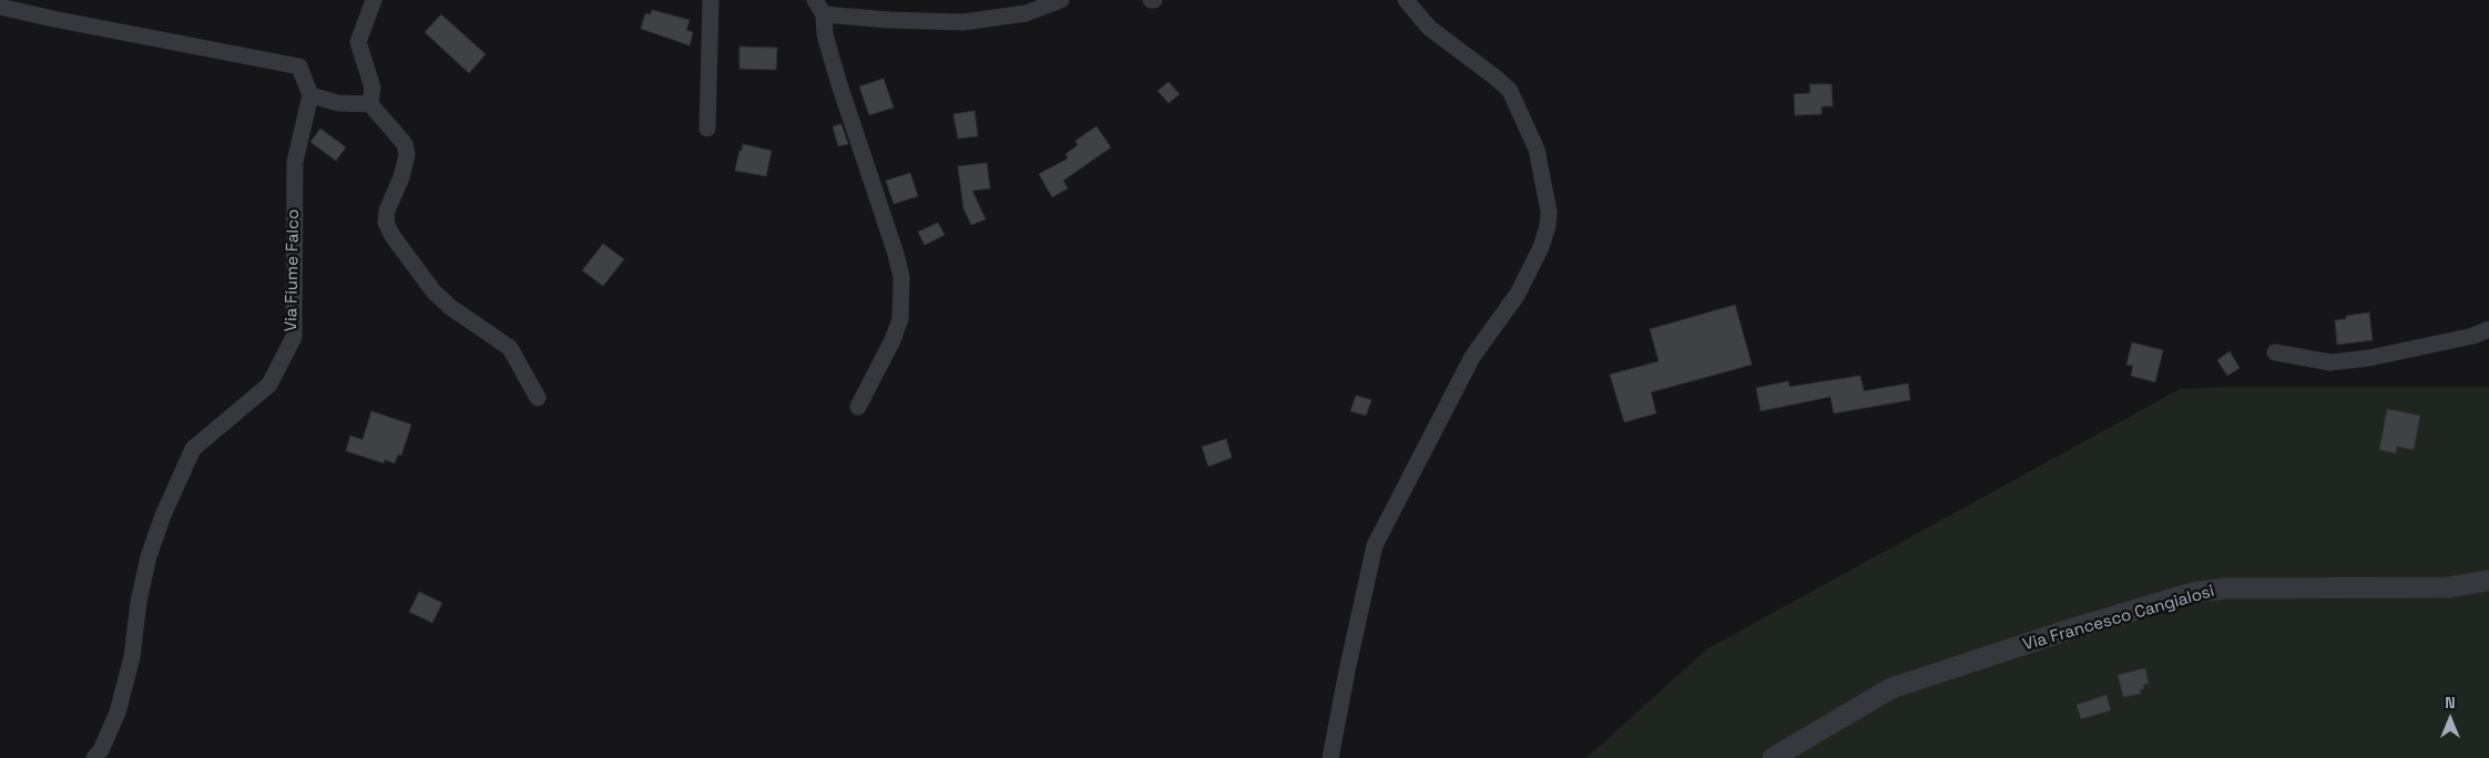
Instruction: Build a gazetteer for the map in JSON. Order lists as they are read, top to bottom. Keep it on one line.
{"streets":{"street":["Via Fiume Falco","Via Francesco Cangialosi"]},"north":"top"}
